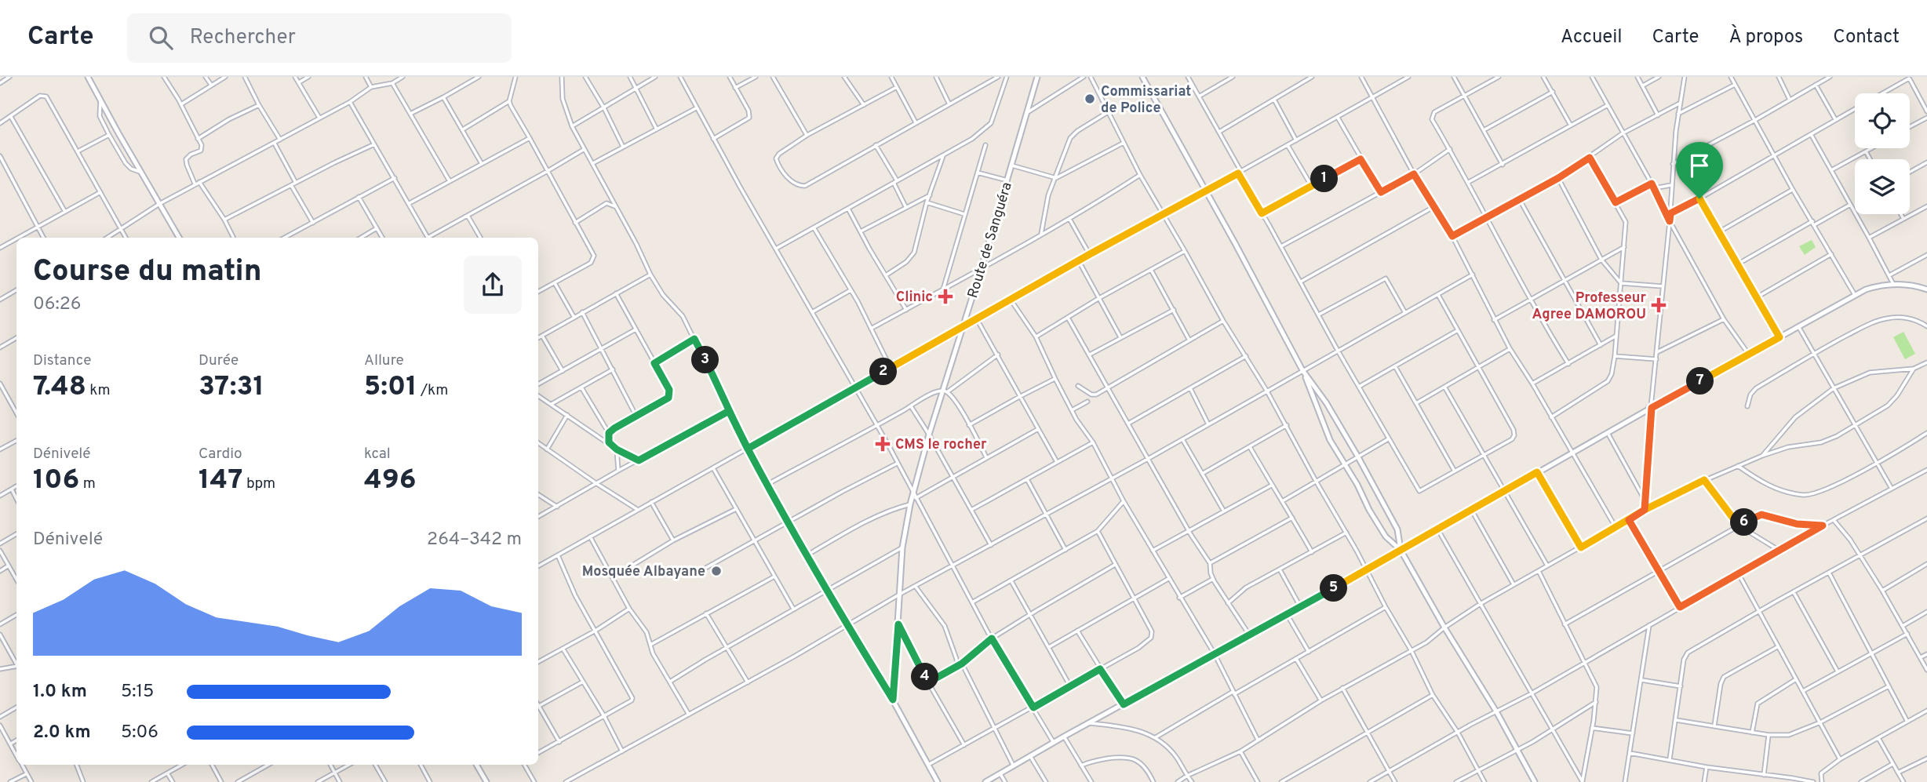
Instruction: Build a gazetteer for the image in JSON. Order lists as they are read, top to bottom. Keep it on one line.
{"streets":{"street":["Route de Sanguéra"]},"places":{"other":["Commissariat de Police","Mosquée Albayane"],"health":["Clinic","Professeur Agree DAMOROU","CMS le rocher"]},"page":{"header":"Carte","search":"Rechercher","nav":["Accueil","Carte","À propos","Contact"],"pins":["1","3","2","7","6","5","4"],"heading":["Course du matin","06:26"],"stats":[["Distance","7.48 km"],["Durée","37:31"],["Allure","5:01 /km"],["Dénivelé","106 m"],["Cardio","147 bpm"],["kcal","496"]],"chart":["Dénivelé","264–342 m"],"list":[{"name":"1.0 km","note":"5:15"},{"name":"2.0 km","note":"5:06"}]}}
